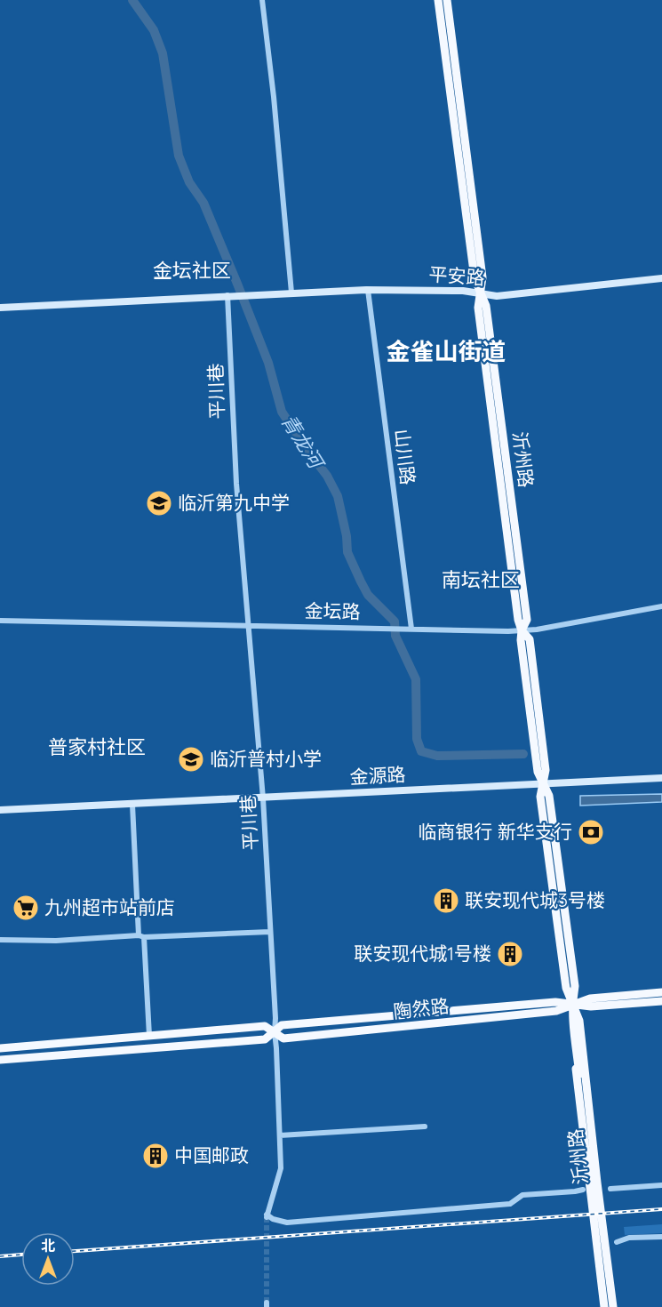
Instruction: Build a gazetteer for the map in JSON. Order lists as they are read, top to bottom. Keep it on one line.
{"streets":{"main road":["沂州路","陶然路"],"street":["平安路","平川巷","山川路","金坛路","金源路"]},"crossings":[["平安路","平川巷"],["平安路","山川路"],["平安路","沂州路"],["平川巷","金坛路"],["平川巷","金源路"],["平川巷","陶然路"],["山川路","金坛路"],["沂州路","金坛路"],["沂州路","金源路"],["沂州路","陶然路"]],"districts":["金坛社区","金雀山街道","南坛社区","普家村社区"],"water":["青龙河"],"places":{"school or university":["临沂第九中学","临沂普村小学"],"bank":["临商银行 新华支行"],"building":["联安现代城3号楼","联安现代城1号楼","中国邮政"],"supermarket":["九州超市站前店"]},"north":"top"}
